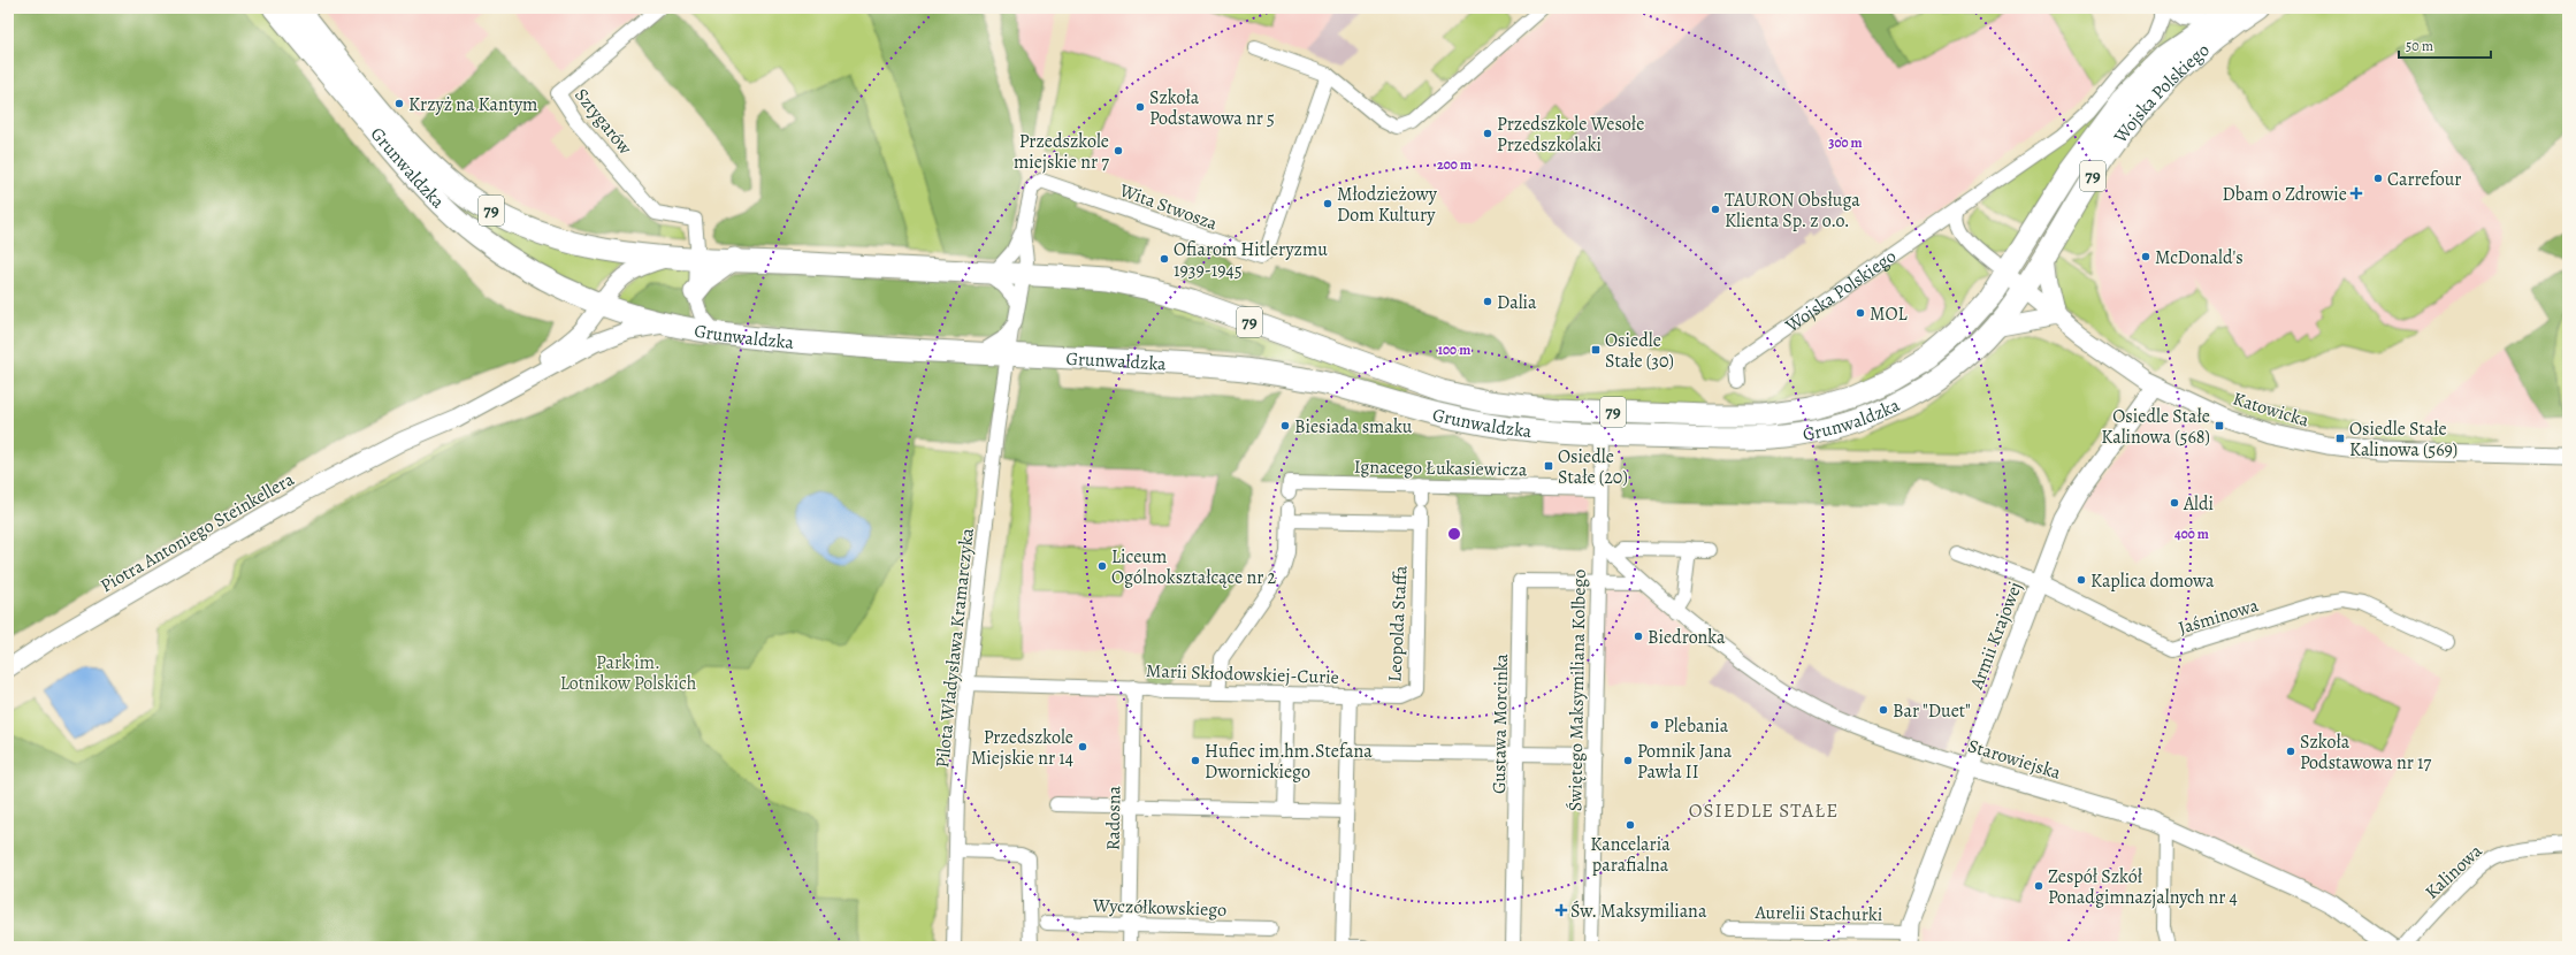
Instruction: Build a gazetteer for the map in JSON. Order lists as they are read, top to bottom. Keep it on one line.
{"streets":{"main road":["Wojska Polskiego","Grunwaldzka","79"],"street":["Sztygarów","Wita Stwosza","Katowicka","Ignacego Łukasiewicza","Piotra Antoniego Steinkellera","Jaśminowa","Leopolda Staffa","Armii Krajowej","Pilota Władysława Kramarczyka","Marii Skłodowskiej-Curie","Świętego Maksymiliana Kolbego","Gustawa Morcinka","Starowiejska","Radosna","Kalinowa","Wyczółkowskiego","Aurelii Stachurki"]},"crossings":[["Wojska Polskiego","Grunwaldzka"],["Wojska Polskiego","Katowicka"],["Sztygarów","Grunwaldzka"],["Sztygarów","Piotra Antoniego Steinkellera"],["Grunwaldzka","Katowicka"],["Grunwaldzka","Piotra Antoniego Steinkellera"],["Grunwaldzka","Pilota Władysława Kramarczyka"],["Grunwaldzka","Świętego Maksymiliana Kolbego"],["Wita Stwosza","Pilota Władysława Kramarczyka"],["Katowicka","Armii Krajowej"],["Ignacego Łukasiewicza","Świętego Maksymiliana Kolbego"],["Jaśminowa","Armii Krajowej"],["Leopolda Staffa","Marii Skłodowskiej-Curie"],["Armii Krajowej","Starowiejska"],["Armii Krajowej","Aurelii Stachurki"],["Pilota Władysława Kramarczyka","Marii Skłodowskiej-Curie"],["Marii Skłodowskiej-Curie","Radosna"],["Świętego Maksymiliana Kolbego","Gustawa Morcinka"],["Świętego Maksymiliana Kolbego","Starowiejska"],["Radosna","Wyczółkowskiego"]],"districts":["OSIEDLE STAŁE"],"parks":["Park im. Lotnikow Polskich"],"places":{"other":["Krzyż na Kantym","Szkoła Podstawowa nr 5","Przedszkole Wesołe Przedszkolaki","Przedszkole miejskie nr 7","Carrefour","Młodzieżowy Dom Kultury","TAURON Obsługa Klienta Sp. z o.o.","McDonald's","Ofiarom Hitleryzmu 1939-1945","Dalia","MOL","Biesiada smaku","Aldi","Liceum Ogólnokształcące nr 2","Kaplica domowa","Biedronka","Bar \"Duet\"","Plebania","Przedszkole Miejskie nr 14","Szkoła Podstawowa nr 17","Hufiec im.hm.Stefana Dwornickiego","Pomnik Jana Pawła II","Kancelaria parafialna","Zespół Szkół Ponadgimnazjalnych nr 4"],"health":["Dbam o Zdrowie","Św. Maksymiliana"],"transit":["Osiedle Stałe (30)","Osiedle Stałe Kalinowa (568)","Osiedle Stałe Kalinowa (569)","Osiedle Stałe (20)"]},"scale_bar":"50 m","rings":["300 m","200 m","100 m","400 m"]}
